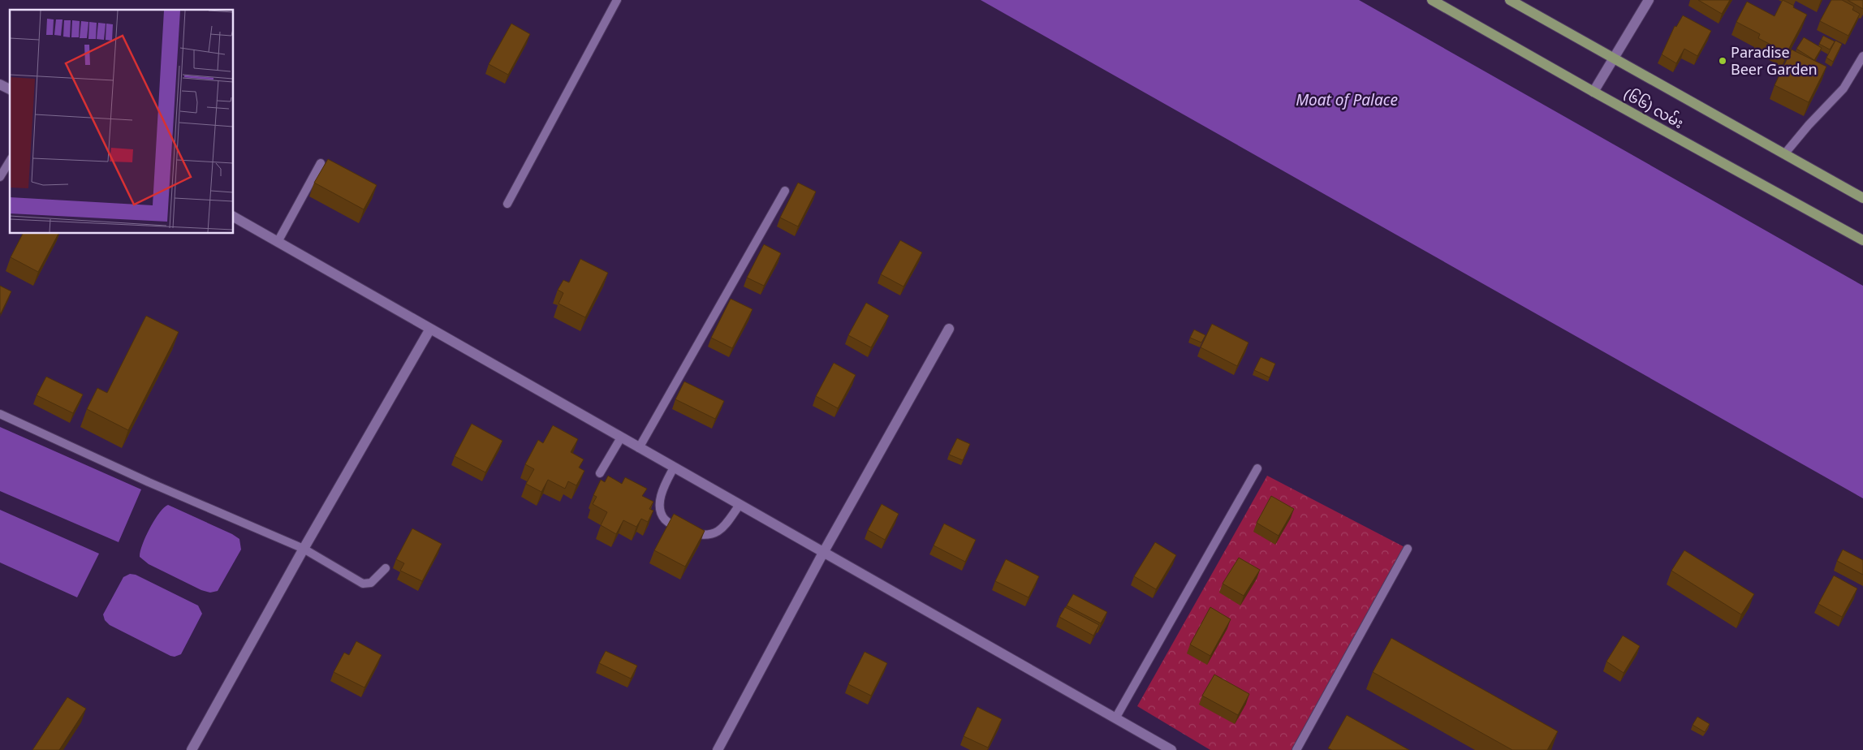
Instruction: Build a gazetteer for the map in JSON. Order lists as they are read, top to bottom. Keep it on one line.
{"streets":{"main road":["(၆၆) လမ်း"]},"water":["Moat of Palace"],"places":["Paradise Beer Garden"]}
